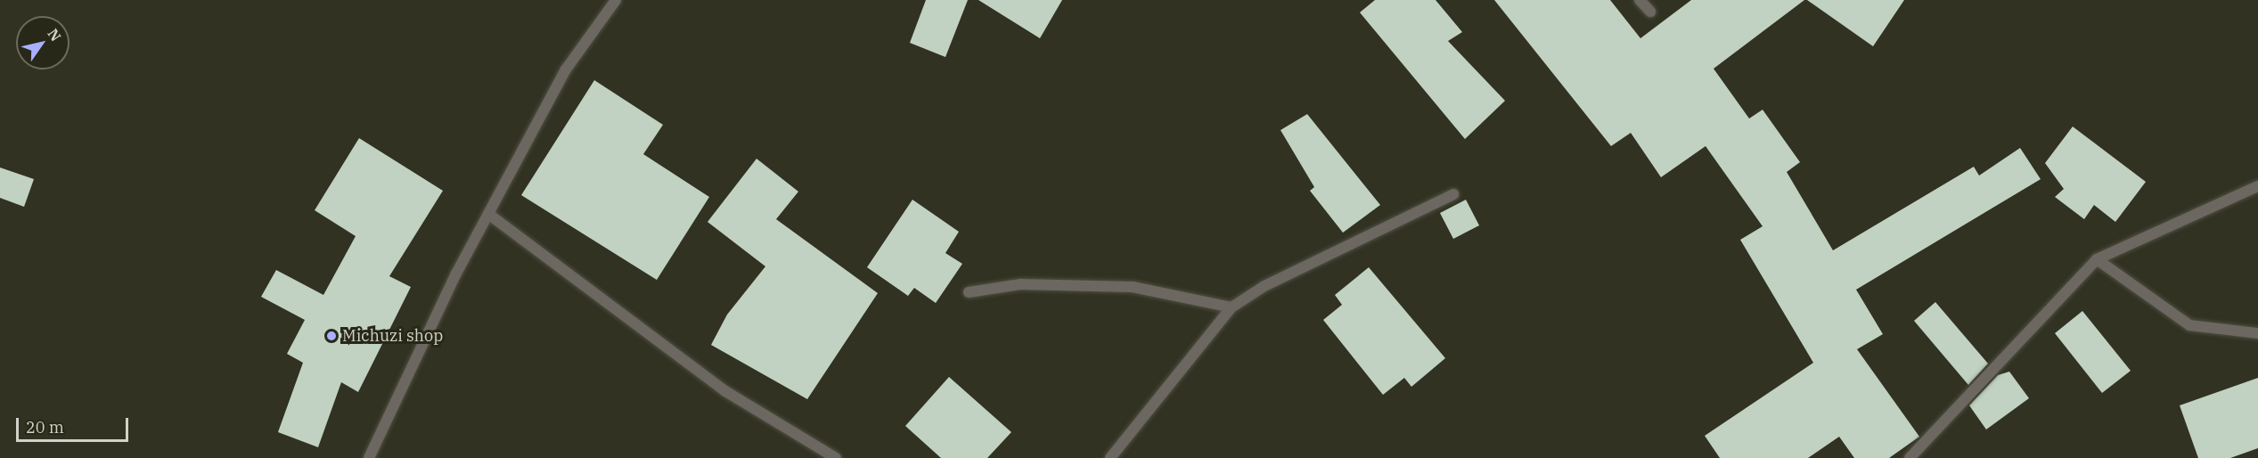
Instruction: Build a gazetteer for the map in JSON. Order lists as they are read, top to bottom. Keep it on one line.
{"places":["Michuzi shop"],"scale_bar":"20 m","north":"top right"}
